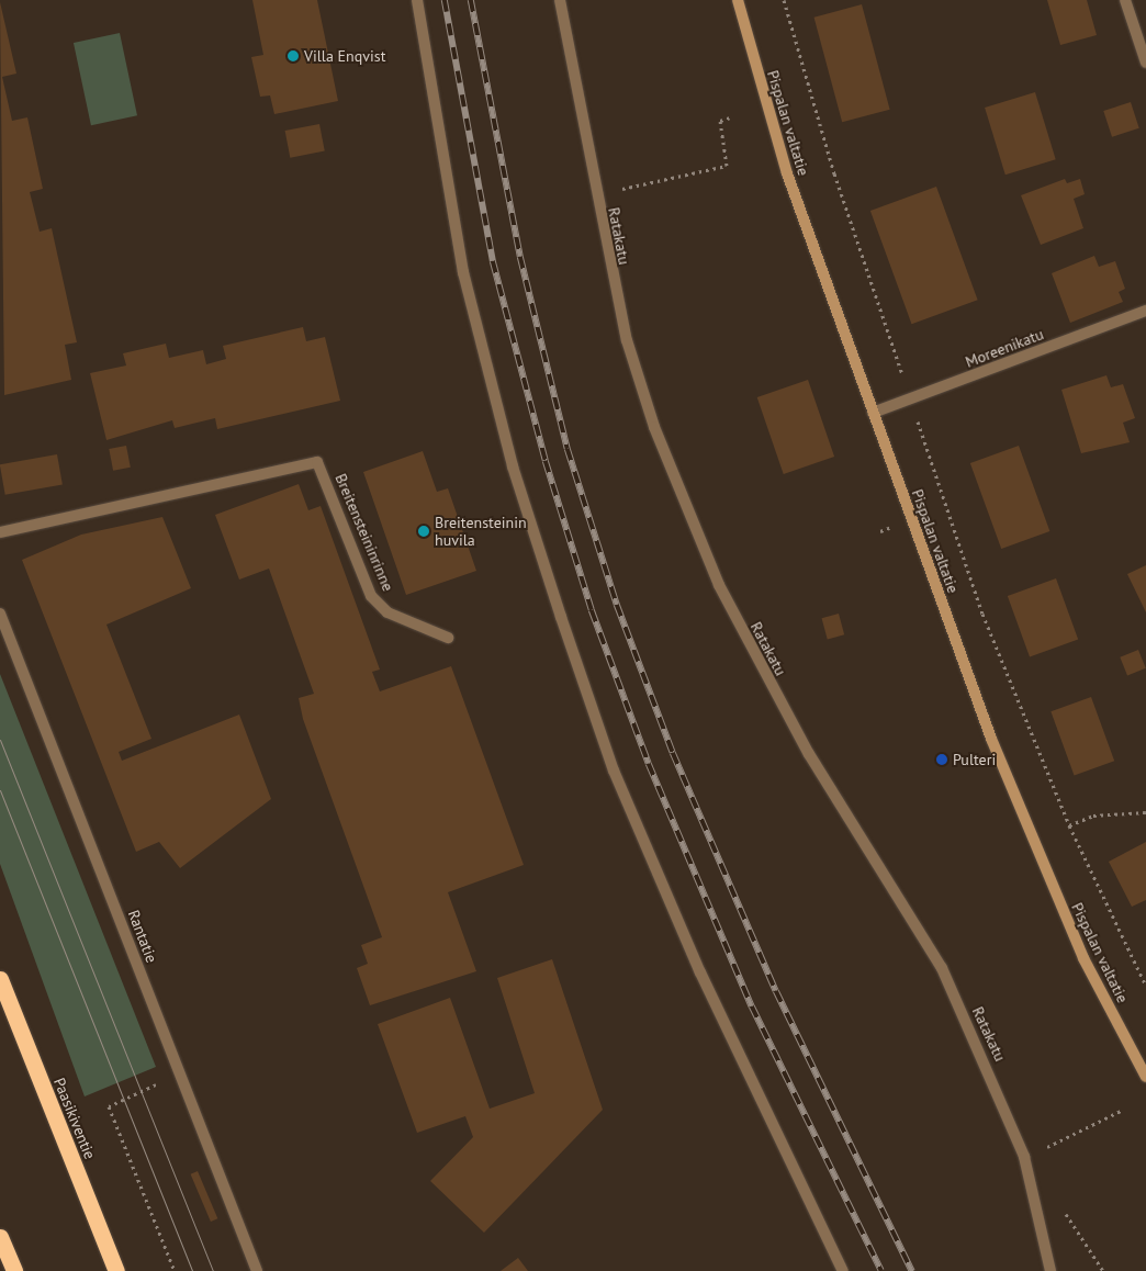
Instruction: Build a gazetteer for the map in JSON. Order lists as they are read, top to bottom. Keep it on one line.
{"streets":{"highway":["Paasikiventie"],"main road":["Pispalan valtatie"],"street":["Ratakatu","Moreenikatu","Breitensteininrinne","Rantatie"]},"crossings":[["Pispalan valtatie","Moreenikatu"]],"places":["Villa Enqvist","Breitensteinin huvila","Pulteri"]}
